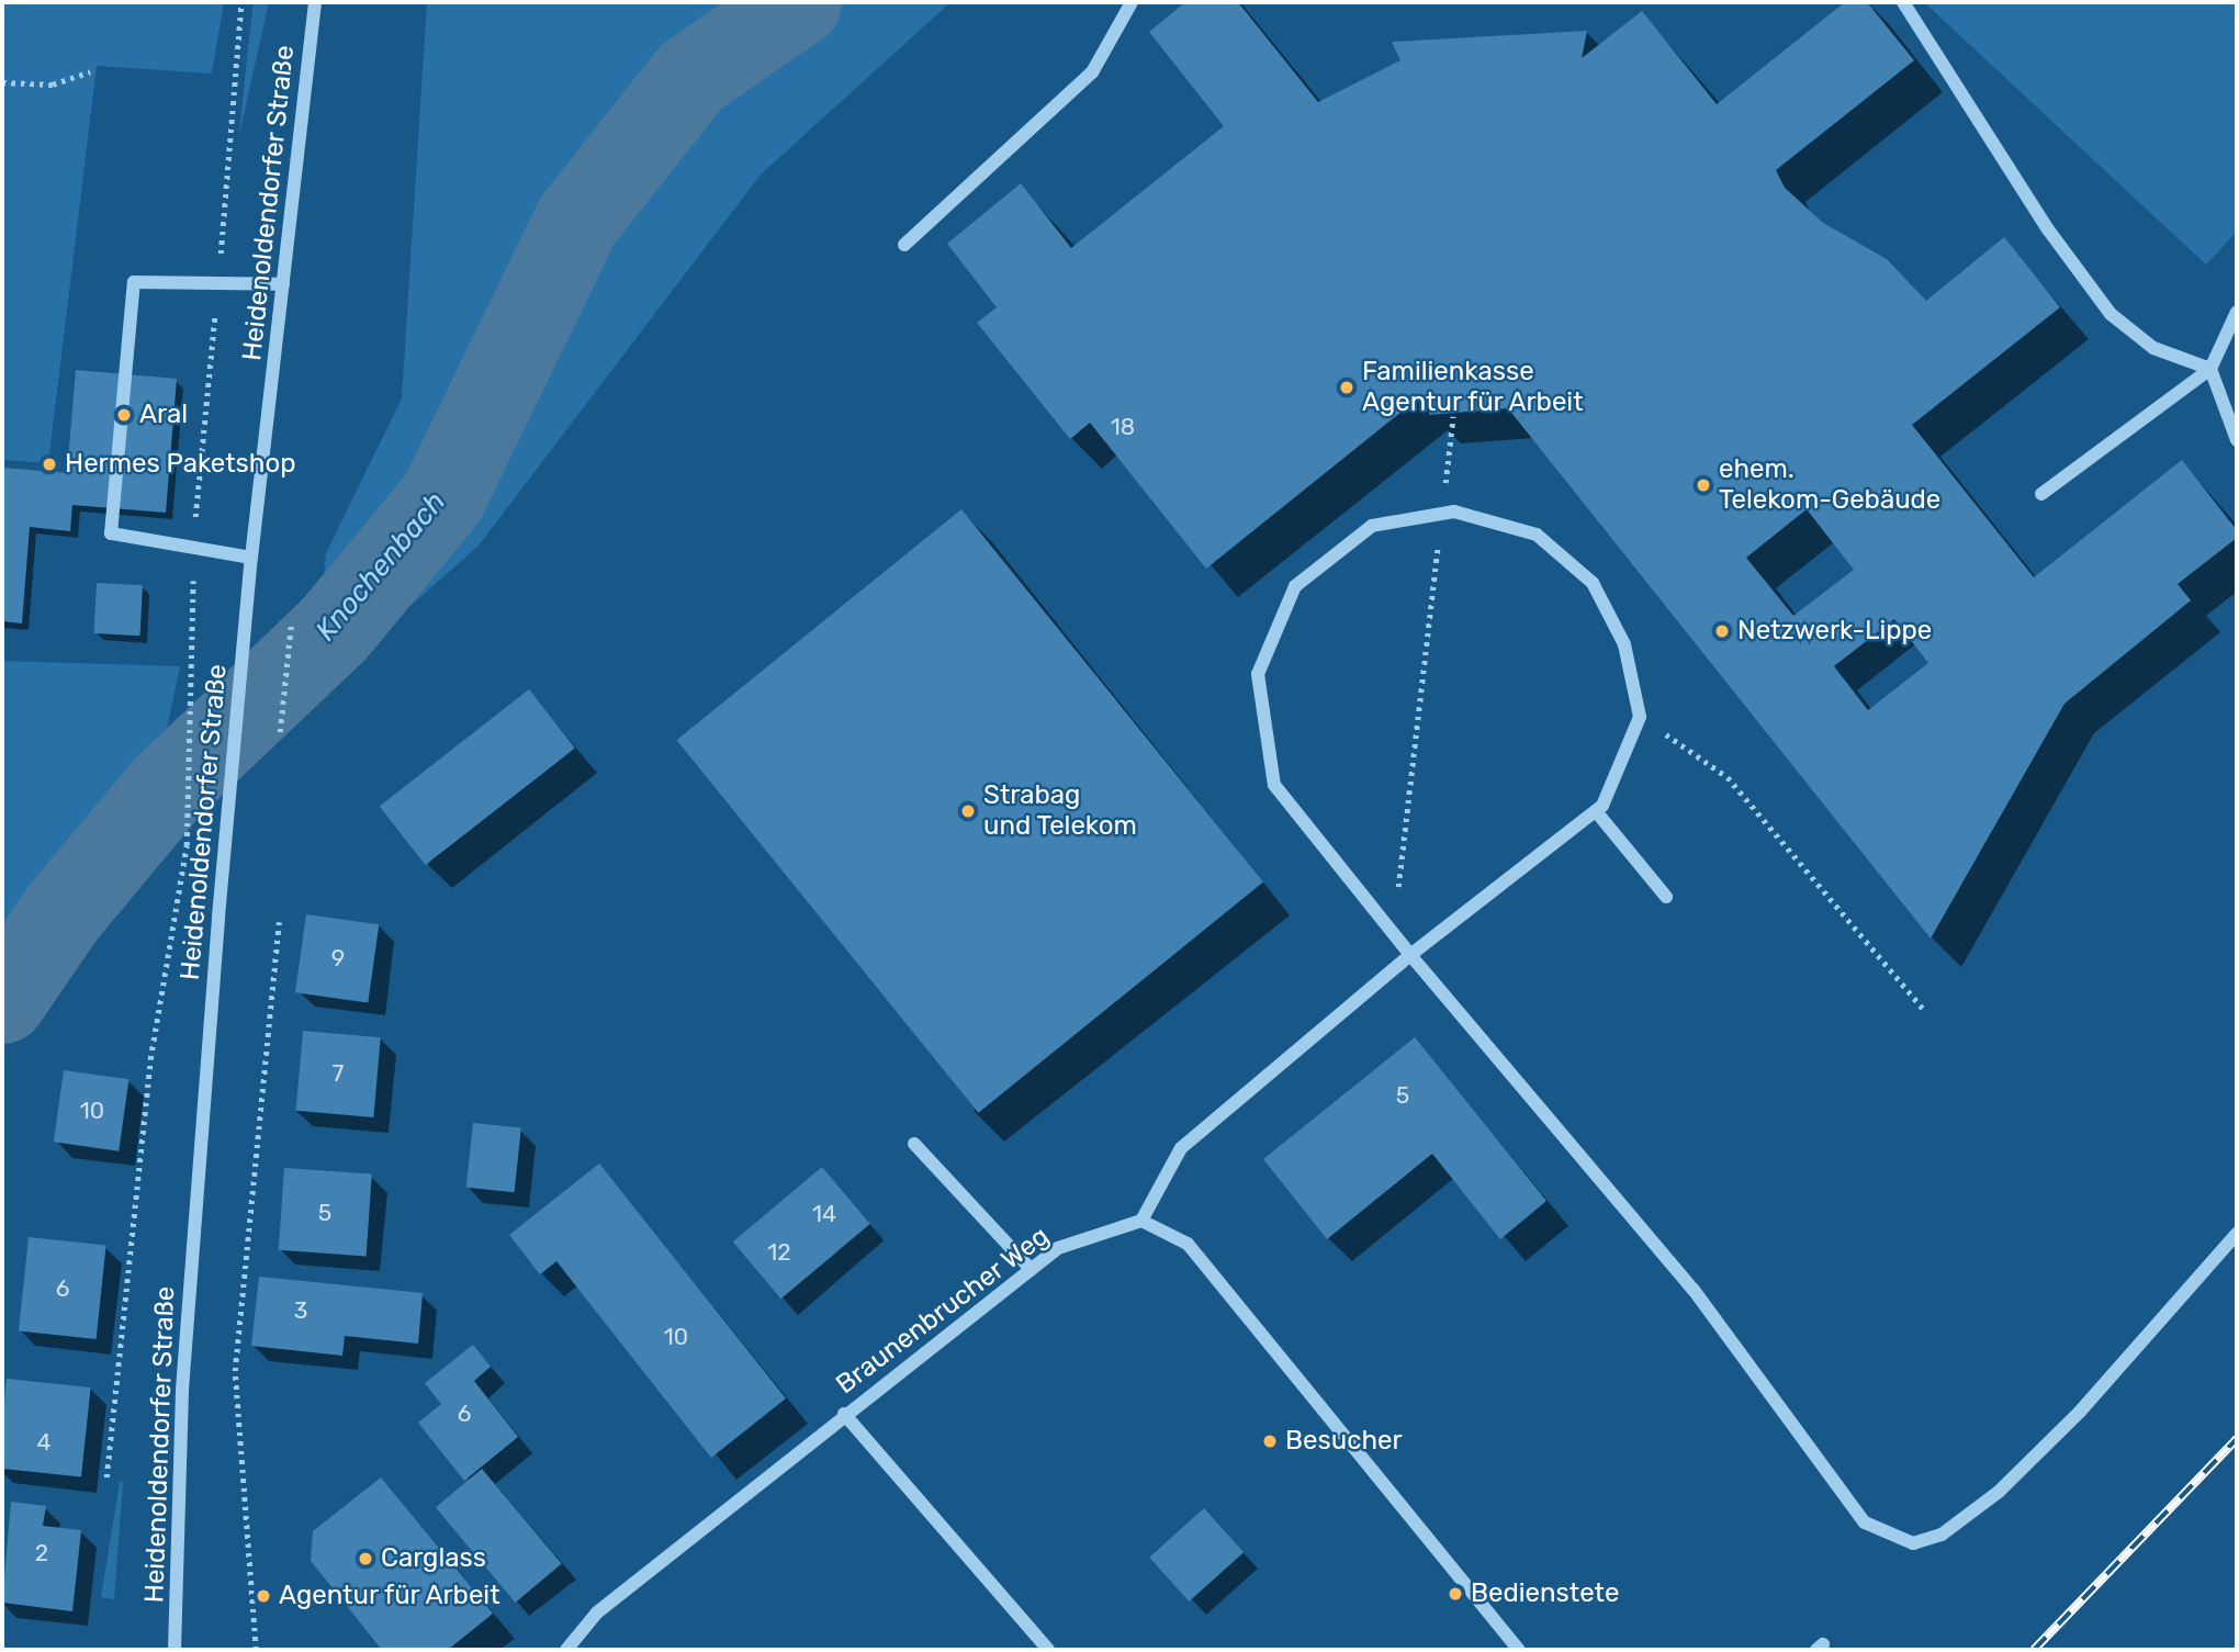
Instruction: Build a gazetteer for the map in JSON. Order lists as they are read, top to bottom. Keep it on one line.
{"streets":{"street":["Heidenoldendorfer Straße","Braunenbrucher Weg"]},"water":["Knochenbach"],"places":["Familienkasse Agentur für Arbeit","Aral","Hermes Paketshop","ehem. Telekom-Gebäude","Netzwerk-Lippe","Strabag und Telekom","Besucher","Carglass","Bedienstete","Agentur für Arbeit"],"house_numbers":["18","9","7","5","10","5","14","12","6","3","10","6","4","2"]}
